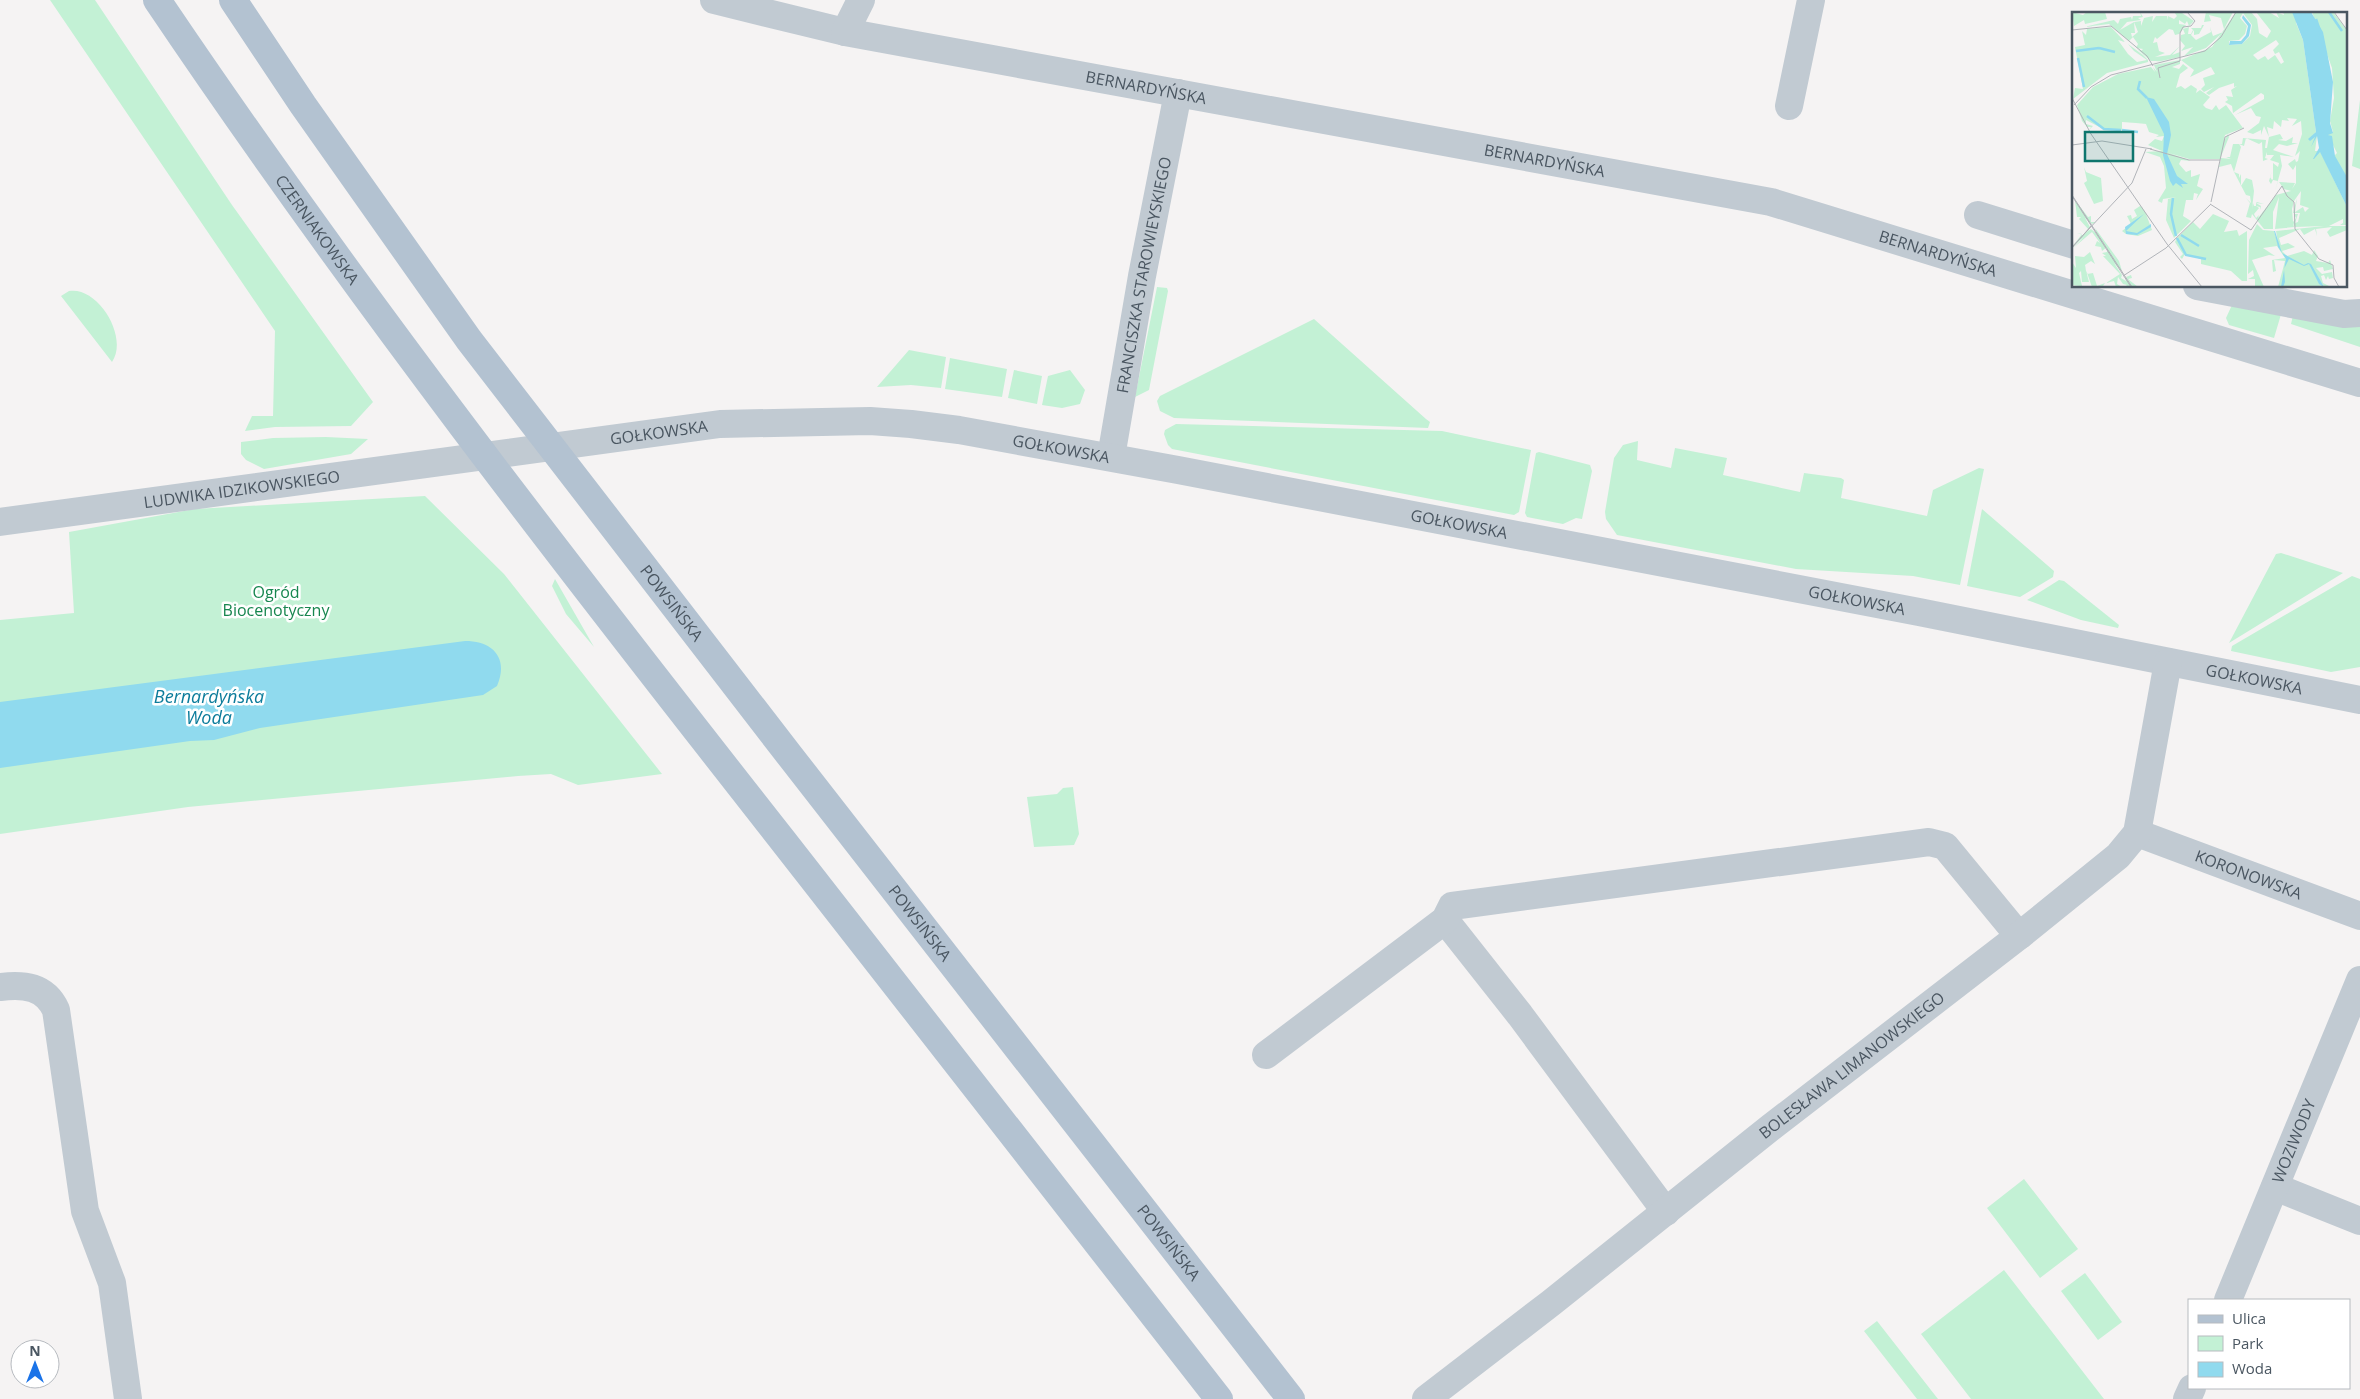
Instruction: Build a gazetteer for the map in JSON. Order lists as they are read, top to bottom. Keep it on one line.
{"streets":{"main road":["CZERNIAKOWSKA","POWSIŃSKA"],"street":["BERNARDYŃSKA","FRANCISZKA STAROWIEYSKIEGO","GOŁKOWSKA","LUDWIKA IDZIKOWSKIEGO","KORONOWSKA","BOLESŁAWA LIMANOWSKIEGO","WOZIWODY"]},"crossings":[["BERNARDYŃSKA","FRANCISZKA STAROWIEYSKIEGO"],["CZERNIAKOWSKA","GOŁKOWSKA"],["CZERNIAKOWSKA","LUDWIKA IDZIKOWSKIEGO"],["FRANCISZKA STAROWIEYSKIEGO","GOŁKOWSKA"],["GOŁKOWSKA","LUDWIKA IDZIKOWSKIEGO"],["GOŁKOWSKA","POWSIŃSKA"],["GOŁKOWSKA","BOLESŁAWA LIMANOWSKIEGO"],["KORONOWSKA","BOLESŁAWA LIMANOWSKIEGO"]],"water":["Bernardyńska Woda"],"parks":["Ogród Biocenotyczny"],"legend":["Ulica","Park","Woda"],"north":"top"}
